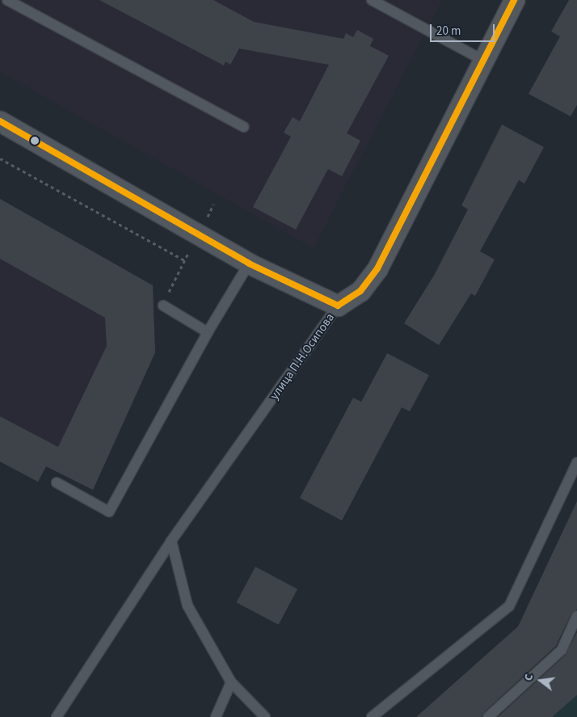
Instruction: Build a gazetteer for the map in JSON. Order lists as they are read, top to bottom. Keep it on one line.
{"streets":{"street":["улица П.Н.Осипова"]},"scale_bar":"20 m","north":"left"}
